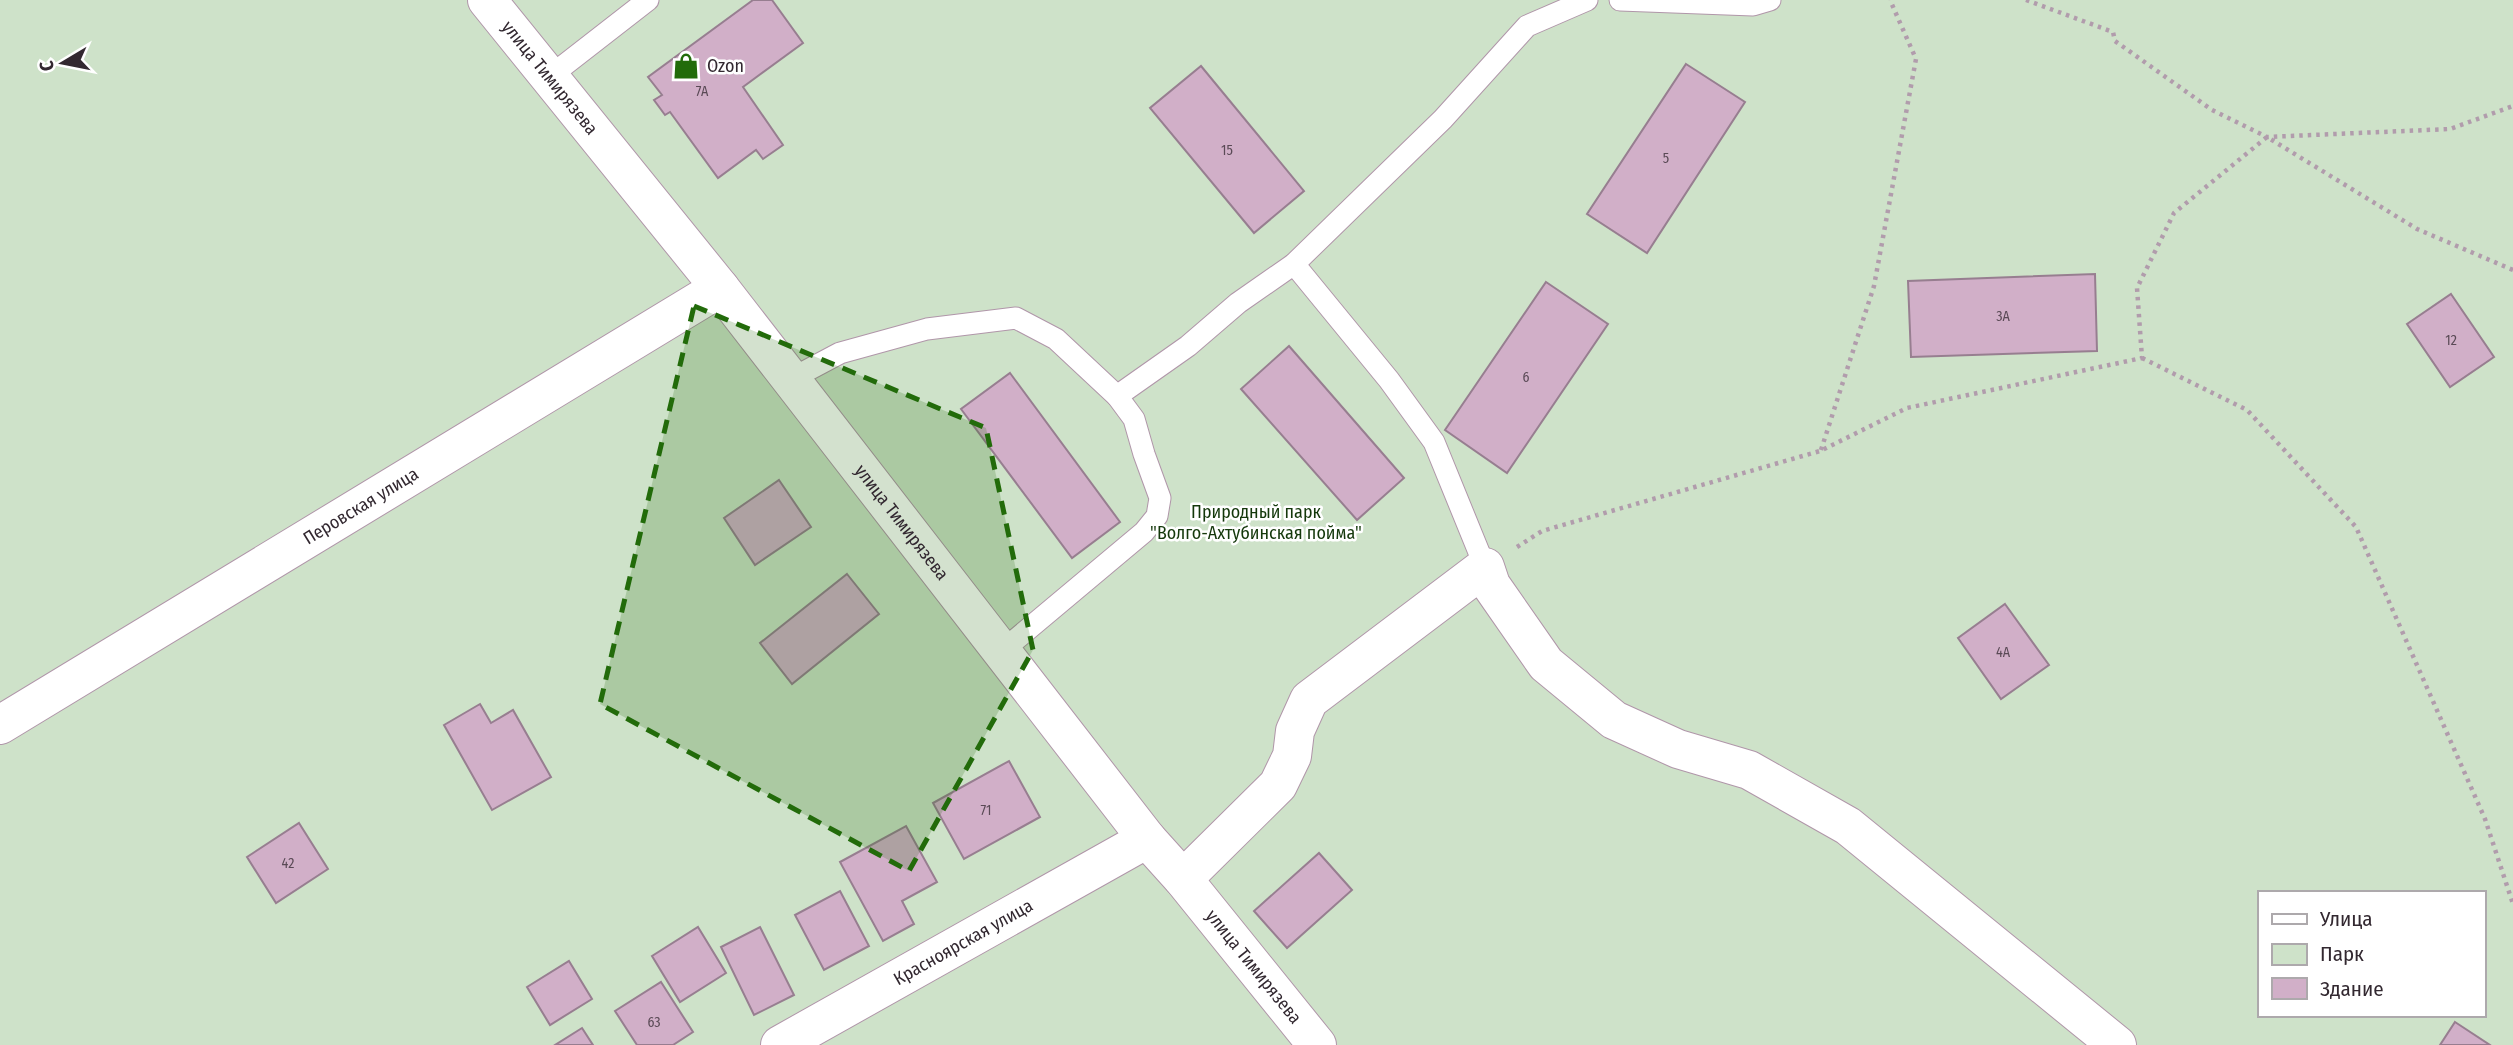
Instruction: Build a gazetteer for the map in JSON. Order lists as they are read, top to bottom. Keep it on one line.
{"streets":{"street":["улица Тимирязева","Перовская улица","Красноярская улица"]},"crossings":[["улица Тимирязева","Перовская улица"],["улица Тимирязева","Красноярская улица"]],"parks":["Природный парк \"Волго-Ахтубинская пойма\""],"places":{"shop":["Ozon"]},"house_numbers":["7А","15","5","3А","12","6","4А","71","42","63"],"legend":["Улица","Парк","Здание"],"north":"left"}
